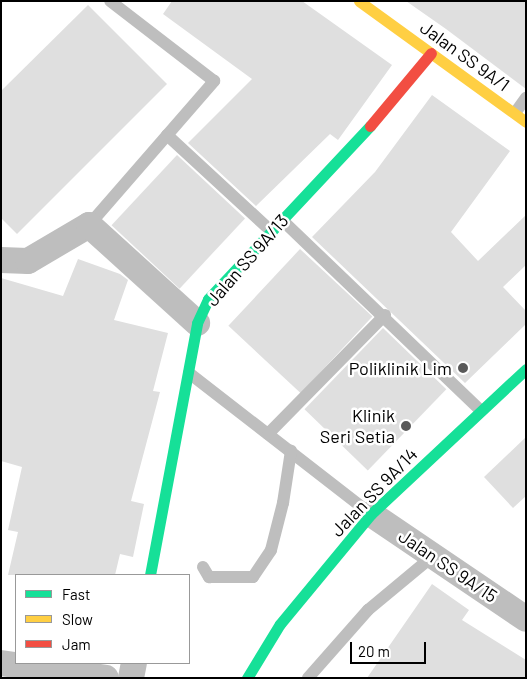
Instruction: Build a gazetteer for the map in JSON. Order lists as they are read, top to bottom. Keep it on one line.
{"streets":{"street":["Jalan SS 9A/1","Jalan SS 9A/13","Jalan SS 9A/14","Jalan SS 9A/15"]},"crossings":[["Jalan SS 9A/1","Jalan SS 9A/13"],["Jalan SS 9A/14","Jalan SS 9A/15"]],"places":["Poliklinik Lim","Klinik Seri Setia"],"legend":["Fast","Slow","Jam"],"scale_bar":"20 m"}
